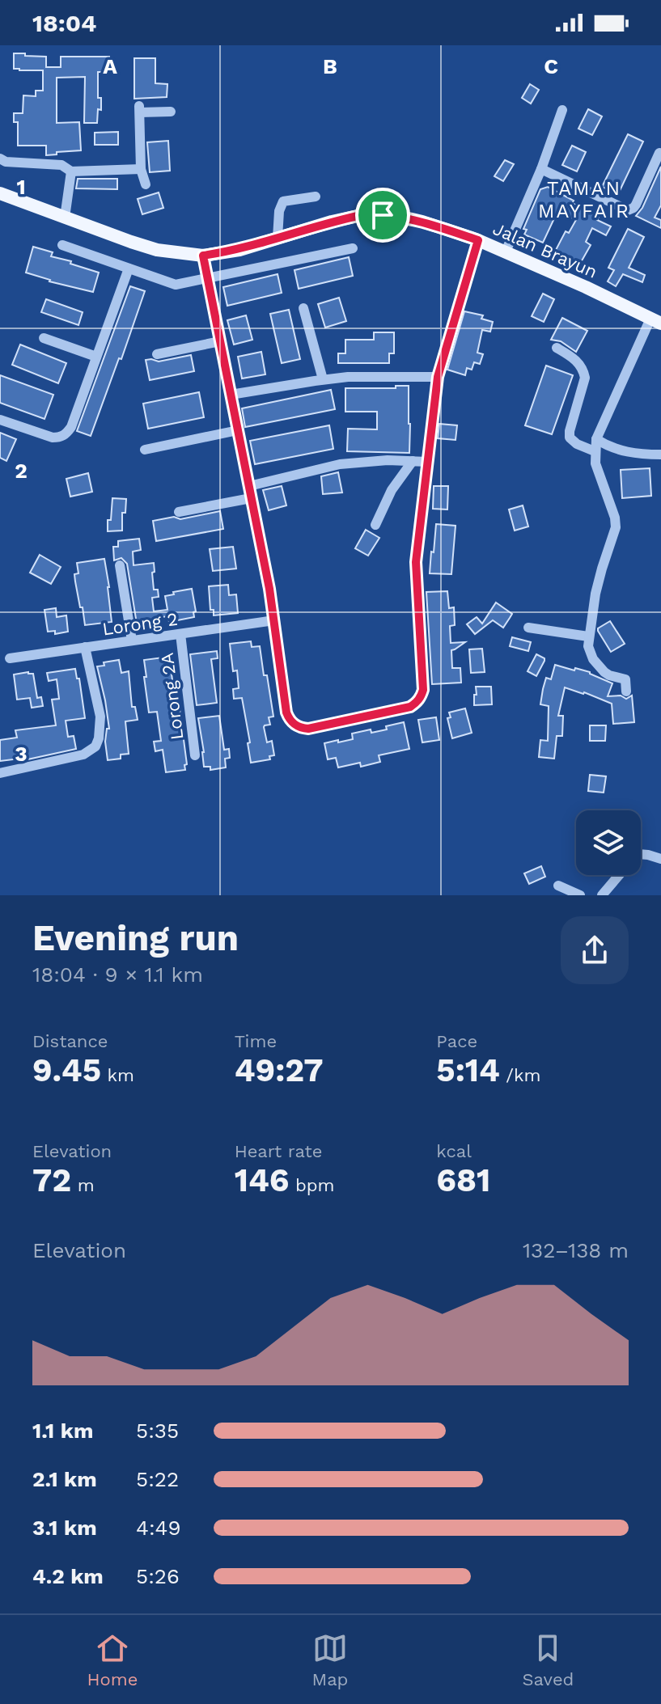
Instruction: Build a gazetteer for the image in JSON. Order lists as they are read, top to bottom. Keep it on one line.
{"streets":{"main road":["Jalan Brayun"],"street":["Lorong 2","Lorong 2A"]},"crossings":[["Lorong 2","Lorong 2A"]],"districts":["TAMAN MAYFAIR"],"page":{"status":"18:04","heading":["Evening run","18:04 · 9 × 1.1 km"],"stats":[["Distance","9.45 km"],["Time","49:27"],["Pace","5:14 /km"],["Elevation","72 m"],["Heart rate","146 bpm"],["kcal","681"]],"chart":["Elevation","132–138 m"],"list":[{"name":"1.1 km","note":"5:35"},{"name":"2.1 km","note":"5:22"},{"name":"3.1 km","note":"4:49"},{"name":"4.2 km","note":"5:26"}],"tabs":["Home","Map","Saved"]},"grid":{"columns":["A","B","C"],"rows":["1","2","3"]}}
